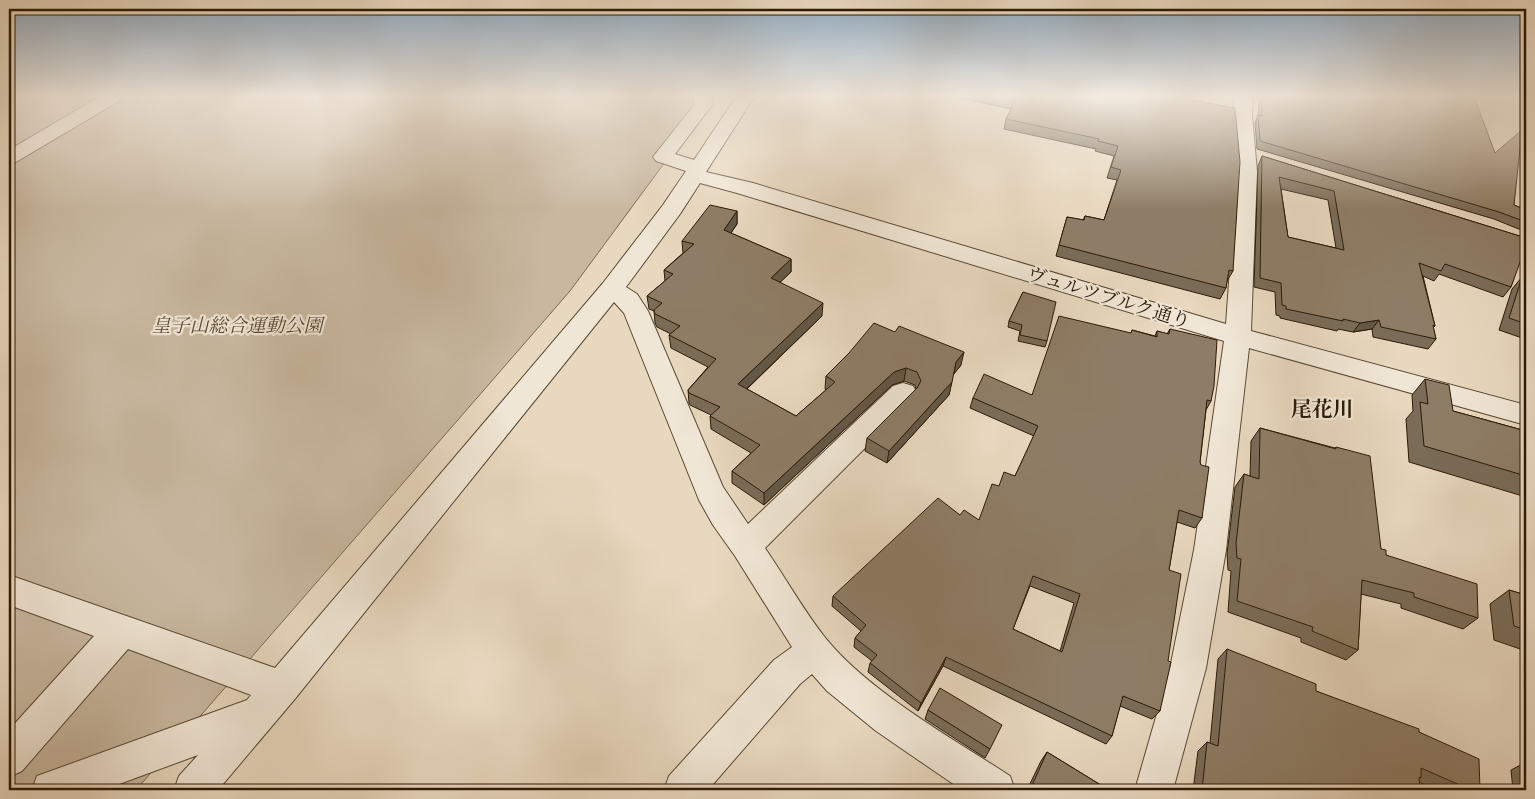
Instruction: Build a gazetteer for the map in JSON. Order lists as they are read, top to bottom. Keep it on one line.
{"streets":{"street":["ヴュルツブルク通り"]},"districts":["尾花川"],"parks":["皇子山総合運動公園"]}
